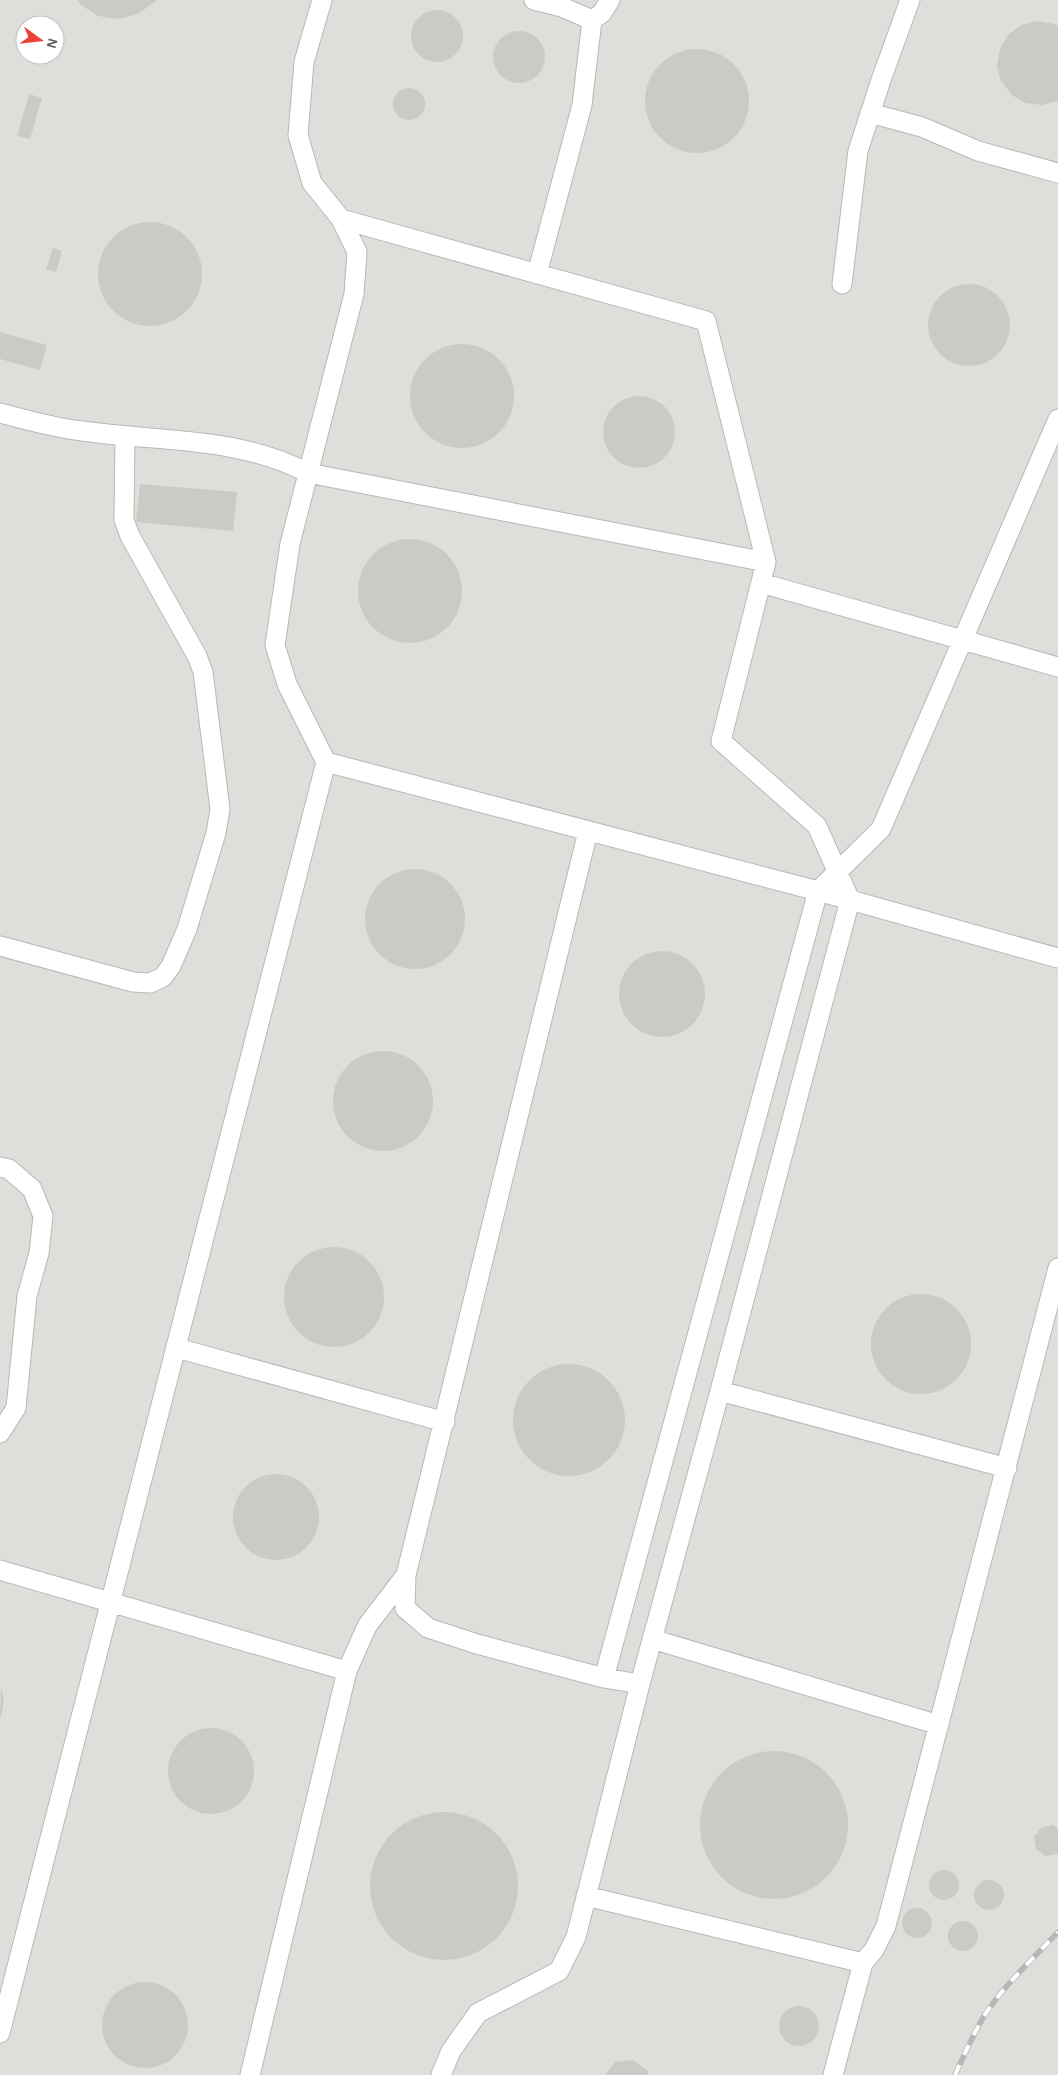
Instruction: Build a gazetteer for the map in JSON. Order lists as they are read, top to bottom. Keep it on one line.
{"north":"right"}
